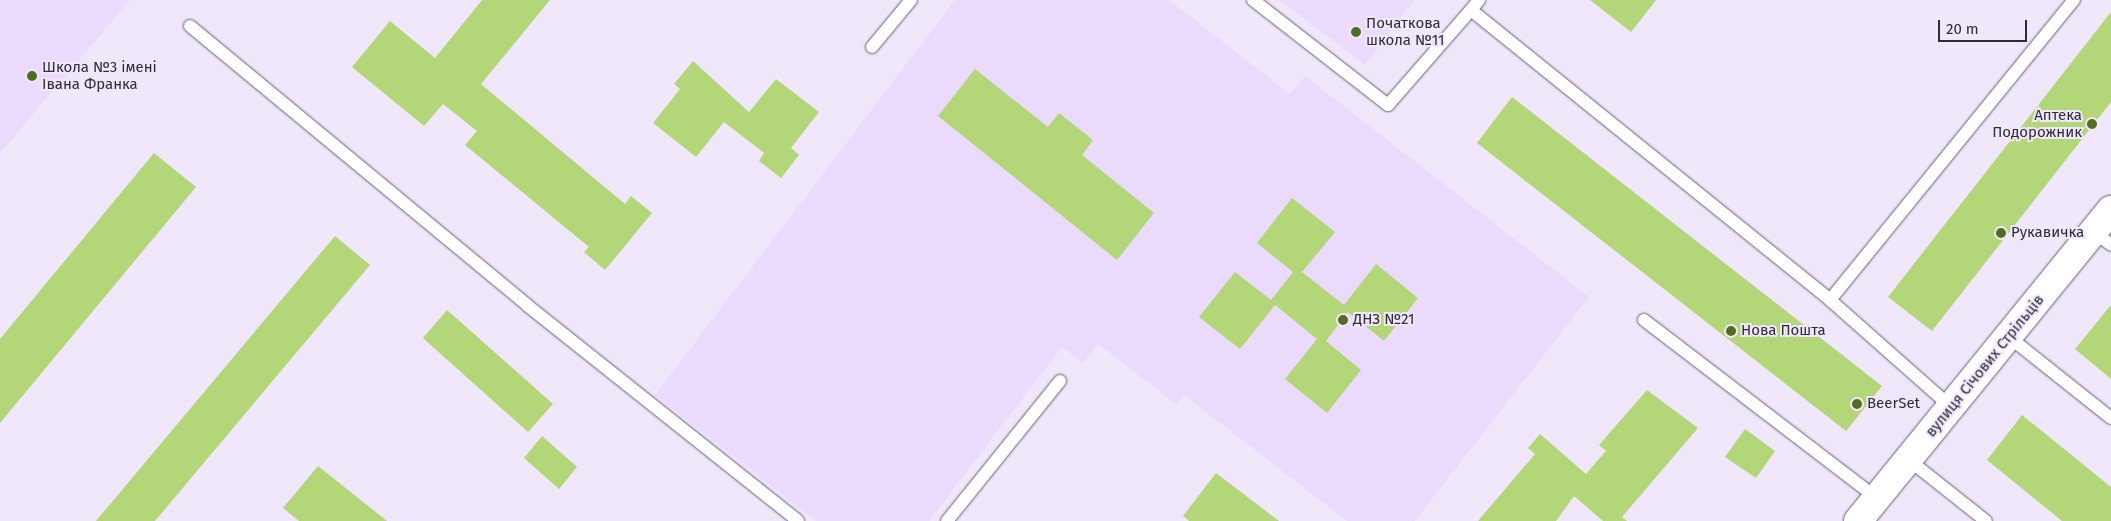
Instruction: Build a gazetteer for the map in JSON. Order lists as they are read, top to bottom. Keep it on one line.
{"streets":{"street":["вулиця Січових Стрільців"]},"places":["Початкова школа №11","Школа №3 імені Івана Франка","Аптека Подорожник","Рукавичка","ДНЗ №21","Нова Пошта","BeerSet"],"scale_bar":"20 m"}
